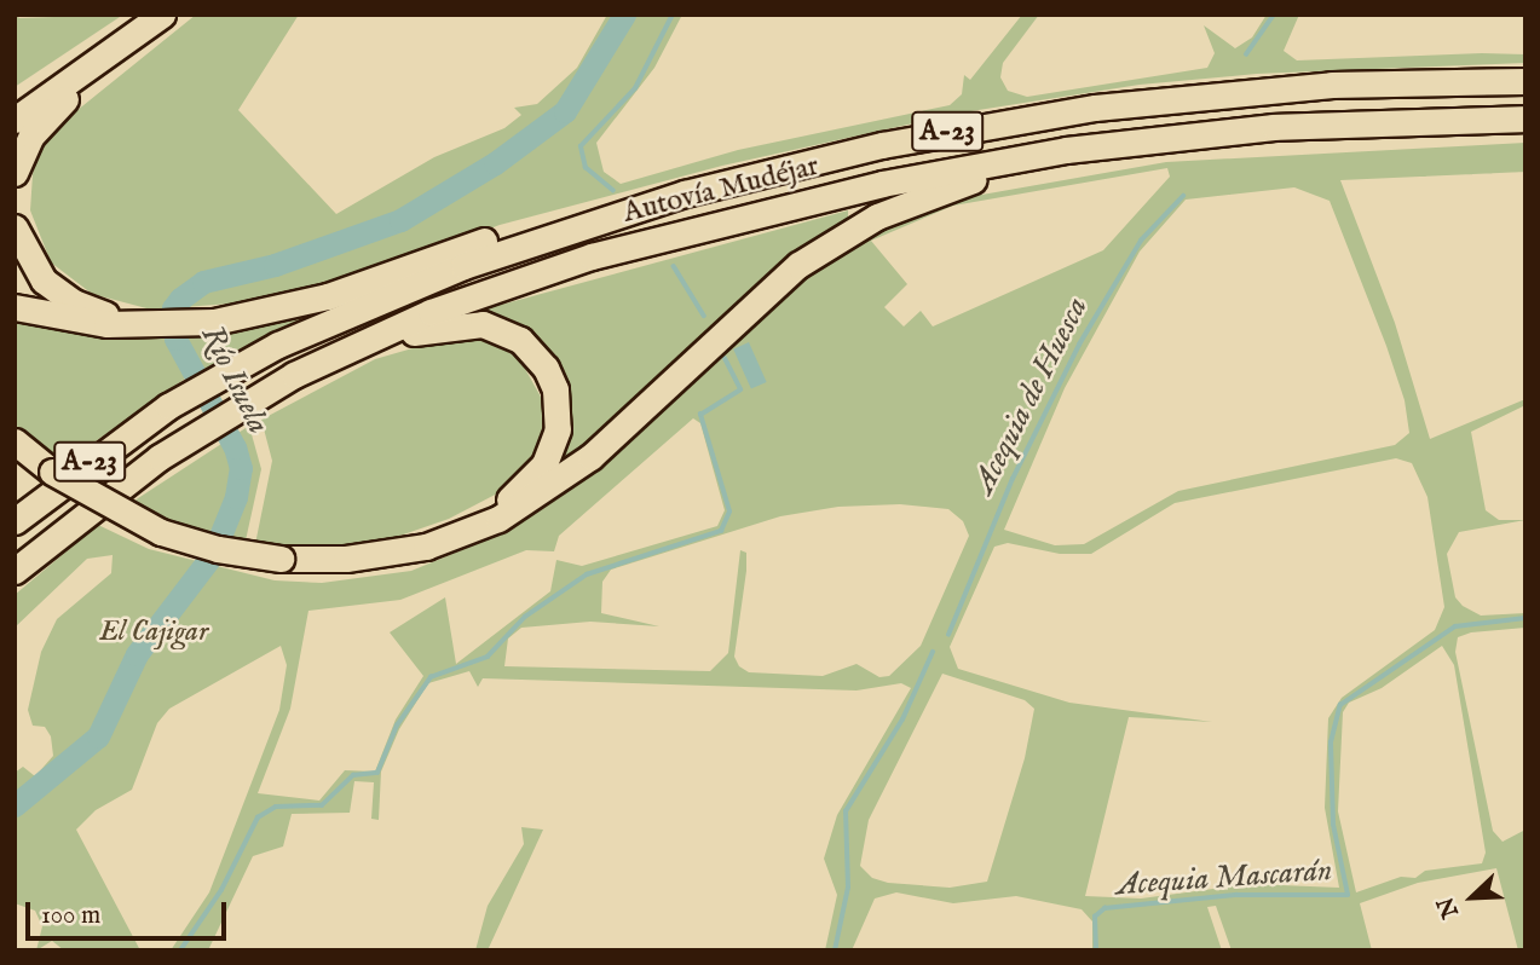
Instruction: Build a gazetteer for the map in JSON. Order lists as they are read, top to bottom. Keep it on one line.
{"streets":{"highway":["A-23","Autovía Mudéjar"]},"water":["Río Isuela","Acequia de Huesca","Acequia Mascarán"],"parks":["El Cajigar"],"scale_bar":"100 m","north":"bottom left"}
